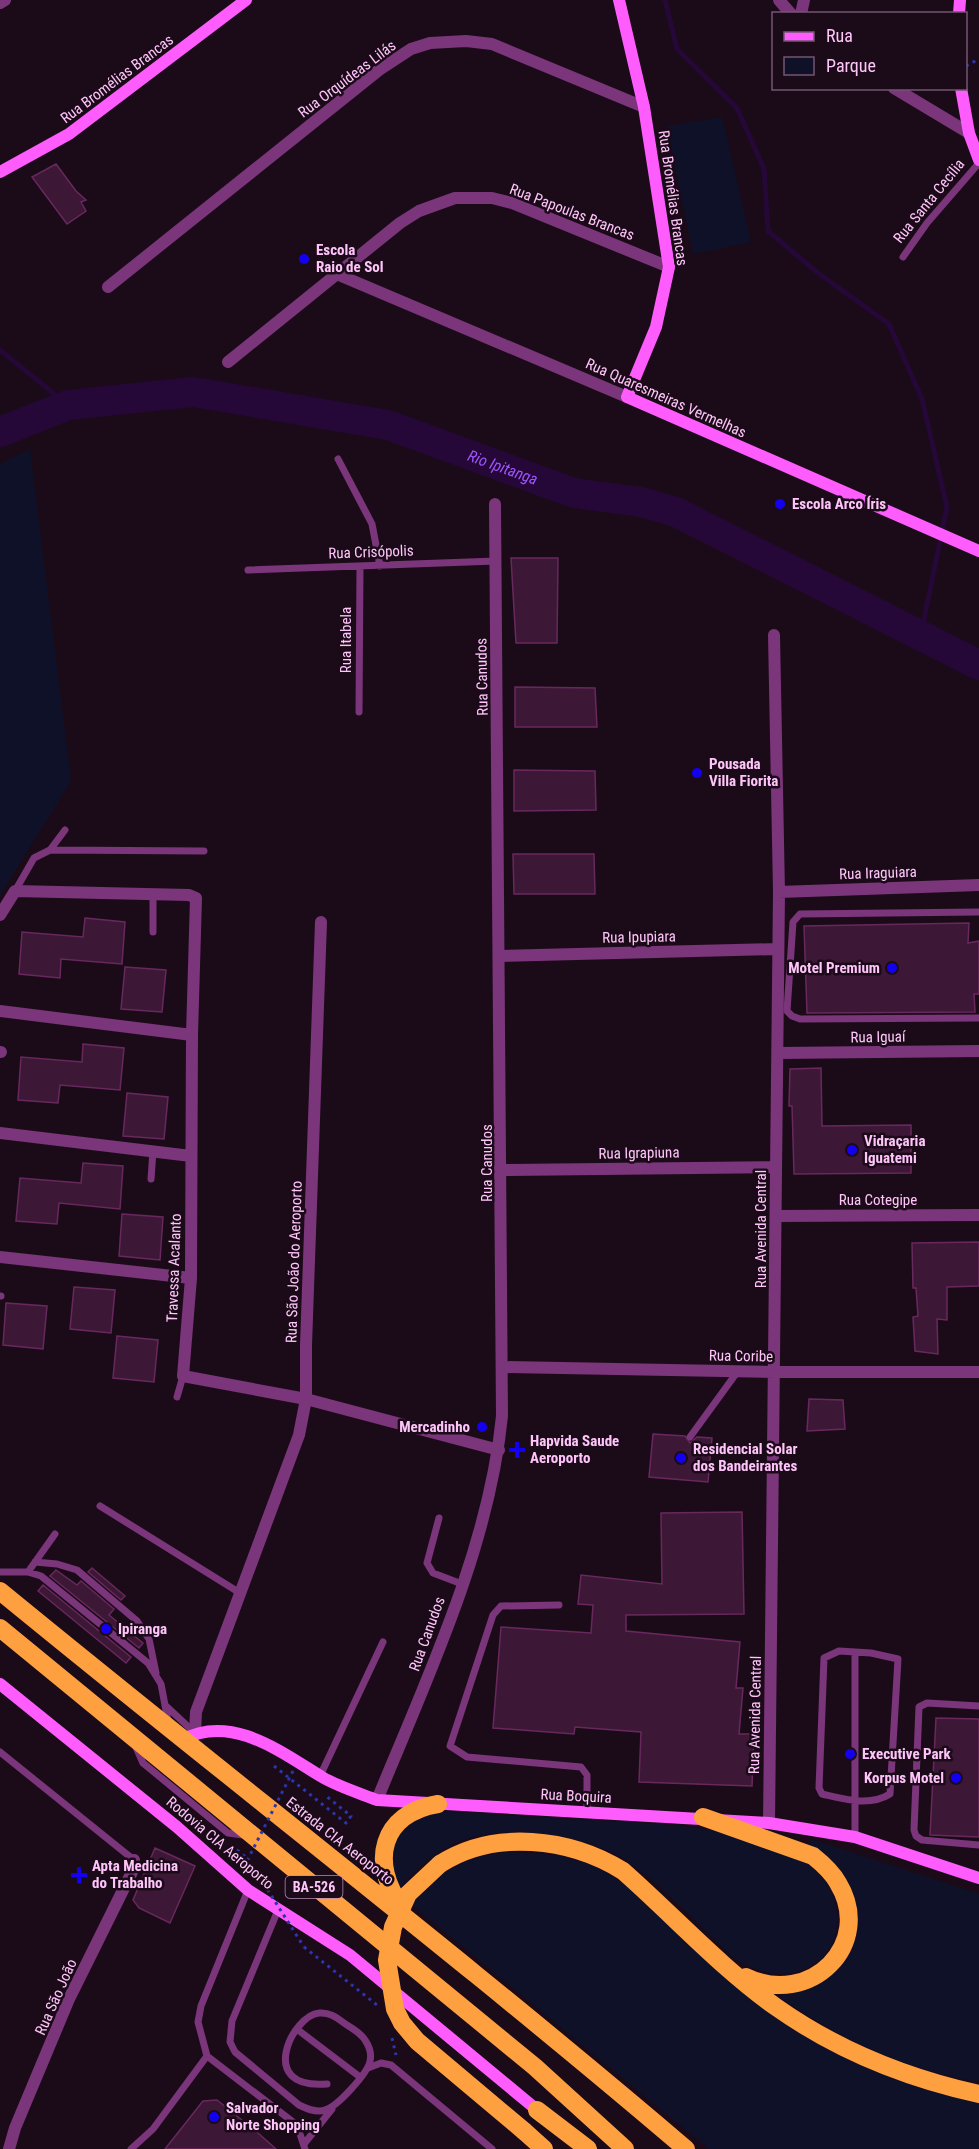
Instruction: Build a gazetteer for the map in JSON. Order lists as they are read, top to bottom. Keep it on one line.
{"streets":{"highway":["Estrada CIA Aeroporto","BA-526"],"street":["Rua Bromélias Brancas","Rua Orquídeas Lilás","Rua Santa Cecília","Rua Papoulas Brancas","Rua Quaresmeiras Vermelhas","Rua Canudos","Rua Iraguiara","Rua Ipupiara","Rua Iguaí","Rua Igrapiuna","Rua Cotegipe","Rua Avenida Central","Rua São João do Aeroporto","Travessa Acalanto","Rua Coribe","Rua Boquira","Rodovia CIA Aeroporto","Rua São João"],"lane":["Rua Crisópolis","Rua Itabela"]},"crossings":[["Rua Bromélias Brancas","Rua Orquídeas Lilás"],["Rua Bromélias Brancas","Rua Papoulas Brancas"],["Rua Bromélias Brancas","Rua Quaresmeiras Vermelhas"],["Rua Papoulas Brancas","Rua Quaresmeiras Vermelhas"],["Rua Crisópolis","Rua Itabela"],["Rua Crisópolis","Rua Canudos"],["Rua Canudos","Rua Ipupiara"],["Rua Canudos","Rua Igrapiuna"],["Rua Canudos","Rua Coribe"],["Rua Canudos","Rua Boquira"],["Rua Iraguiara","Rua Avenida Central"],["Rua Ipupiara","Rua Avenida Central"],["Rua Iguaí","Rua Avenida Central"],["Rua Igrapiuna","Rua Avenida Central"],["Rua Cotegipe","Rua Avenida Central"],["Rua Avenida Central","Rua Coribe"],["Rua Avenida Central","Rua Boquira"],["Rua Boquira","Estrada CIA Aeroporto"]],"water":["Rio Ipitanga"],"places":{"other":["Escola Raio de Sol","Escola Arco Íris","Pousada Villa Fiorita","Motel Premium","Vidraçaria Iguatemi","Mercadinho","Residencial Solar dos Bandeirantes","Ipiranga","Executive Park","Korpus Motel","Salvador Norte Shopping"],"health":["Hapvida Saude Aeroporto","Apta Medicina do Trabalho"]},"legend":["Rua","Parque"]}
